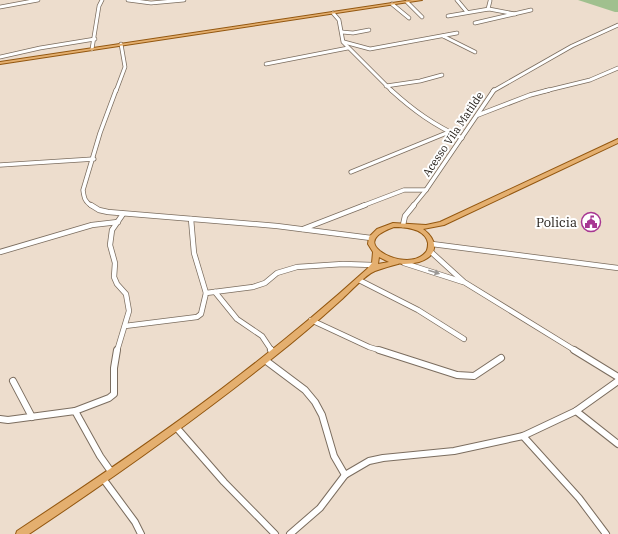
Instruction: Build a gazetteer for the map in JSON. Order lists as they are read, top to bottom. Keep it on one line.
{"streets":{"street":["Acesso Vila Matilde"]},"places":{"public building":["Policia"]}}
